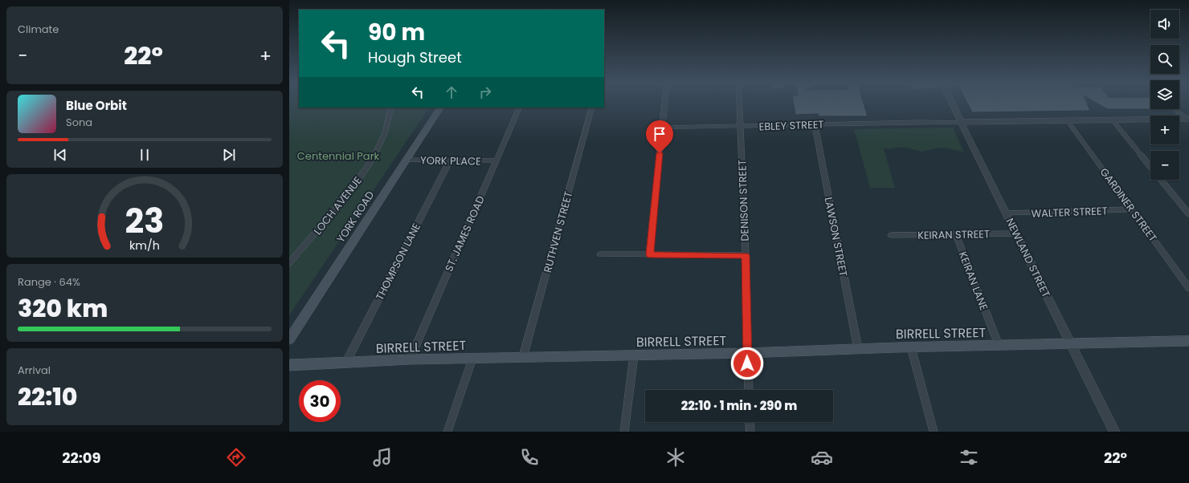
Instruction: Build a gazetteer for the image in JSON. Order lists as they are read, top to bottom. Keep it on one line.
{"streets":{"main road":["YORK ROAD","BIRRELL STREET"],"street":["EBLEY STREET","YORK PLACE","DENISON STREET","GARDINER STREET","LOCH AVENUE","WALTER STREET","RUTHVEN STREET","ST. JAMES ROAD","KEIRAN STREET","LAWSON STREET","NEWLAND STREET","THOMPSON LANE","KEIRAN LANE"]},"crossings":[["EBLEY STREET","DENISON STREET"],["EBLEY STREET","GARDINER STREET"],["EBLEY STREET","LAWSON STREET"],["EBLEY STREET","NEWLAND STREET"],["YORK PLACE","YORK ROAD"],["YORK PLACE","ST. JAMES ROAD"],["YORK PLACE","THOMPSON LANE"],["DENISON STREET","BIRRELL STREET"],["GARDINER STREET","WALTER STREET"],["WALTER STREET","NEWLAND STREET"],["RUTHVEN STREET","BIRRELL STREET"],["ST. JAMES ROAD","BIRRELL STREET"],["KEIRAN STREET","NEWLAND STREET"],["KEIRAN STREET","KEIRAN LANE"],["LAWSON STREET","BIRRELL STREET"],["NEWLAND STREET","BIRRELL STREET"],["THOMPSON LANE","BIRRELL STREET"],["KEIRAN LANE","BIRRELL STREET"]],"parks":["Centennial Park"],"page":{"tile":["Climate",["Range · 64%","320 km"],["Arrival","22:10"]],"map_buttons":["+","−"],"turn":["90 m","Hough Street"],"heat":["−","22°","+"],"song":["Blue Orbit","Sona"],"limit":"30","trip":"22:10 · 1 min · 290 m","tabs":["22:09","22°"],"gauge":["23","km/h"]}}
